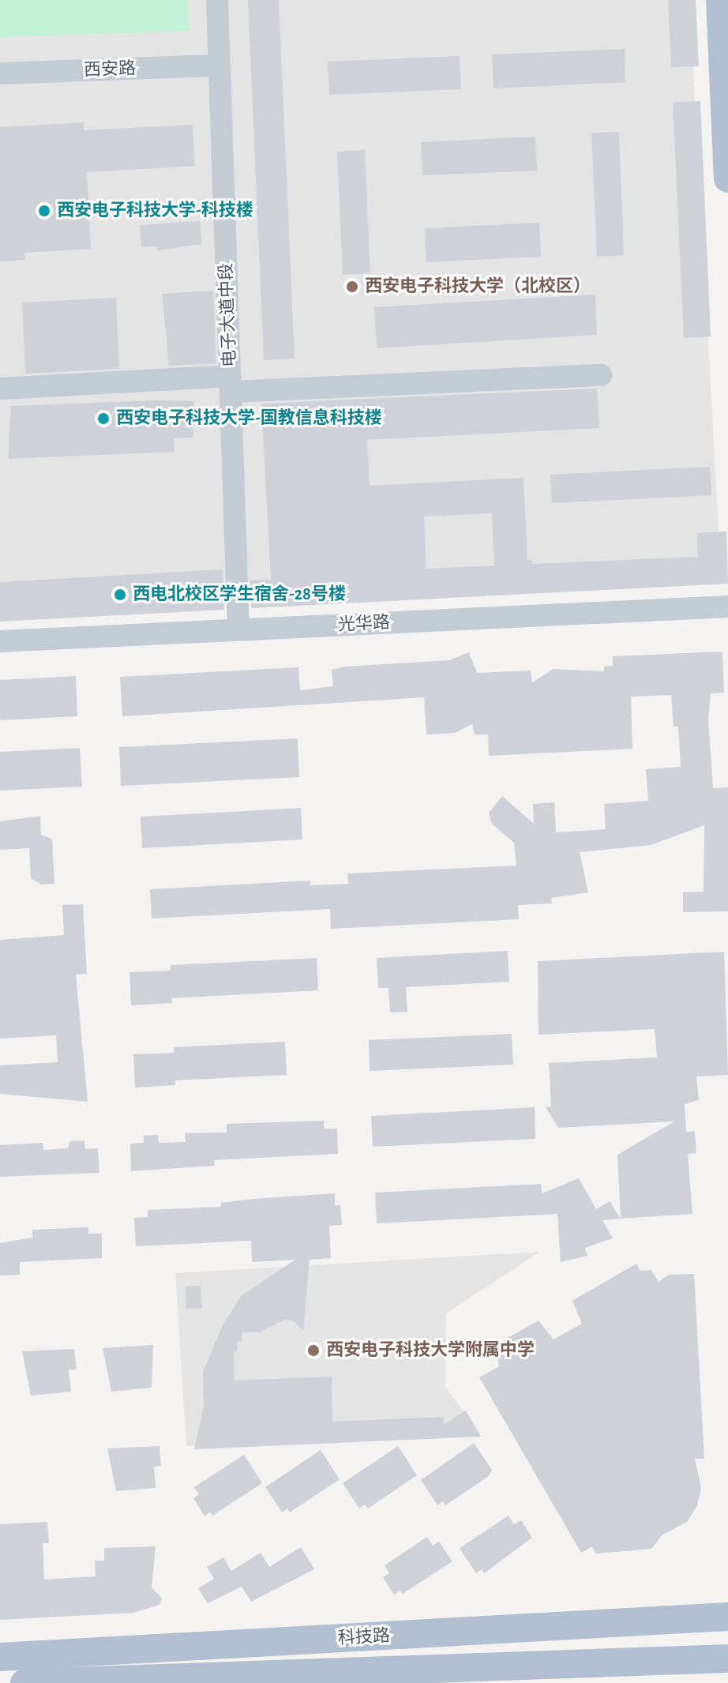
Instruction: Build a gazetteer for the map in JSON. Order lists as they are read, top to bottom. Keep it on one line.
{"streets":{"main road":["科技路"],"street":["西安路","电子大道中段","光华路"]},"crossings":[["西安路","电子大道中段"],["电子大道中段","光华路"]],"places":["西安电子科技大学-科技楼","西安电子科技大学（北校区）","西安电子科技大学-国教信息科技楼","西电北校区学生宿舍-28号楼","西安电子科技大学附属中学"]}
